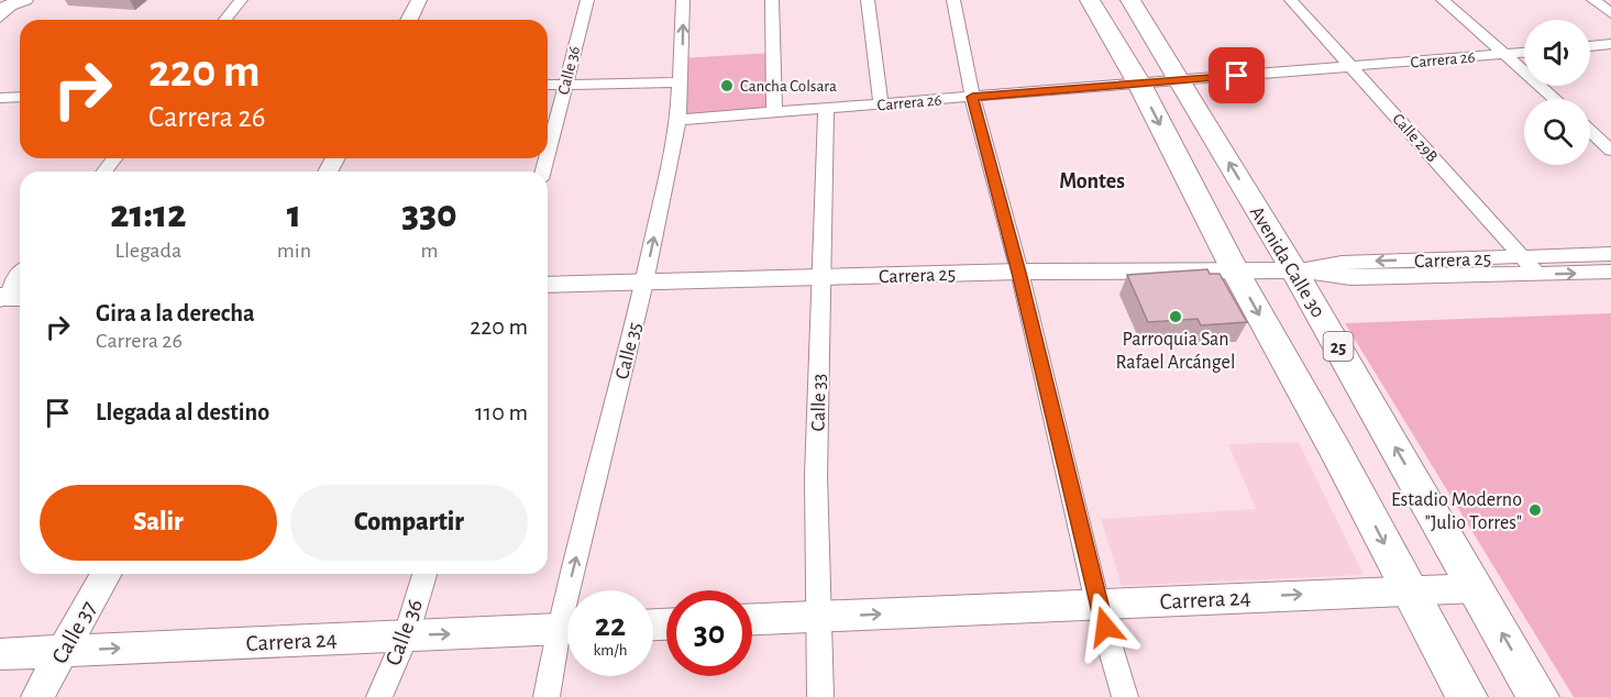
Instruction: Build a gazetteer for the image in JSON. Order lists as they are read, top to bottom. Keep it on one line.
{"streets":{"highway":["Avenida Calle 30","25"],"street":["Carrera 26","Calle 36","Calle 29B","Carrera 25","Calle 35","Calle 33","Carrera 24","Calle 37"]},"crossings":[["Carrera 26","Calle 29B"],["Carrera 26","Avenida Calle 30"],["Carrera 26","Calle 35"],["Carrera 26","Calle 33"],["Calle 36","Carrera 24"],["Calle 29B","Carrera 25"],["Carrera 25","Avenida Calle 30"],["Carrera 25","Calle 35"],["Carrera 25","Calle 33"],["Avenida Calle 30","Carrera 24"],["Calle 33","Carrera 24"],["Carrera 24","Calle 37"]],"one_way":["Calle 35","Carrera 24"],"districts":["Montes"],"places":["Cancha Colsara","Parroquia San Rafael Arcángel","Estadio Moderno \"Julio Torres\""],"page":{"turn":["220 m","Carrera 26"],"eta":["21:12","Llegada","1","min","330","m"],"list":[{"name":"Gira a la derecha","note":"Carrera 26","value":"220 m"},{"name":"Llegada al destino","value":"110 m"}],"buttons":["Salir","Compartir"],"speed":"22 km/h","limit":"30"}}
